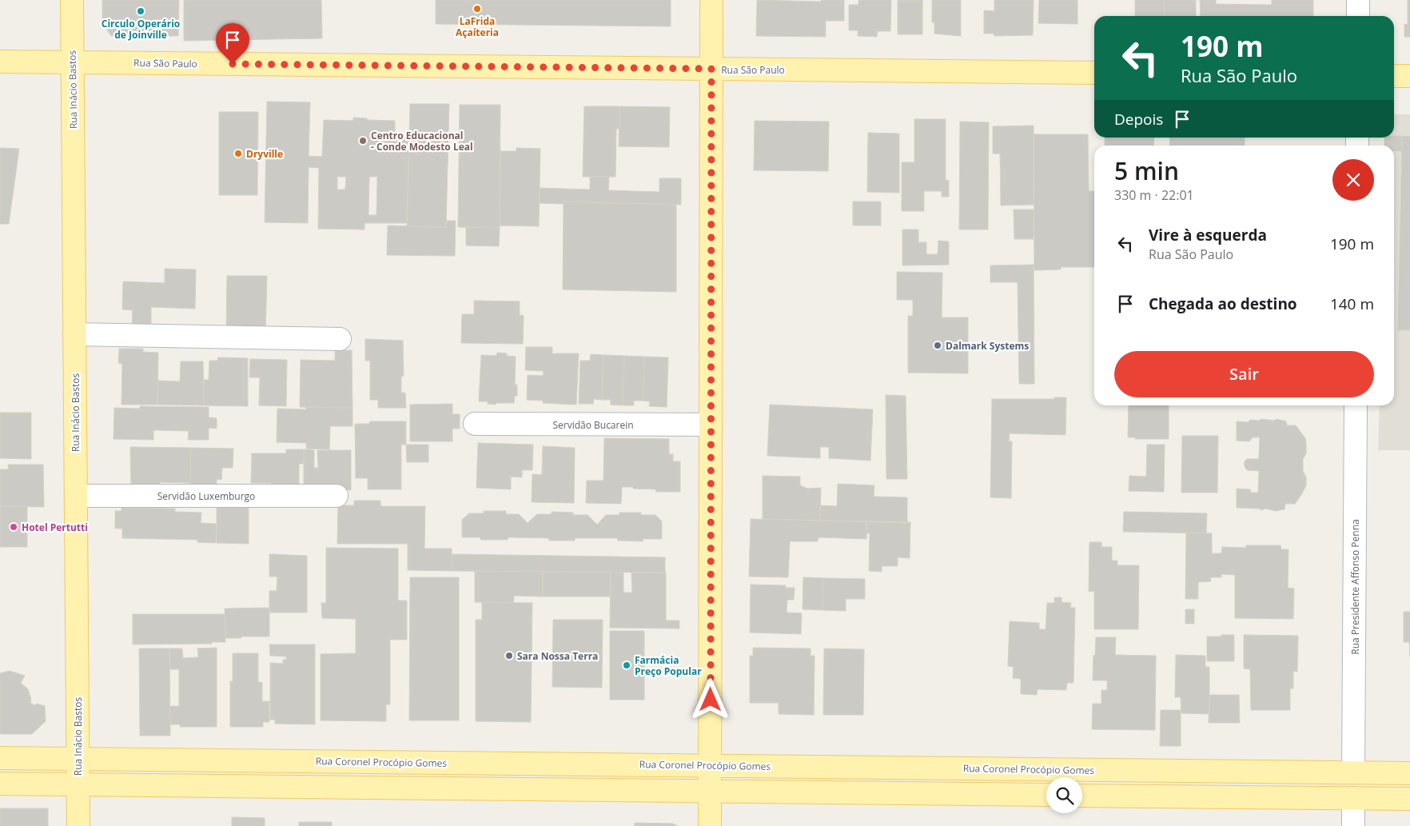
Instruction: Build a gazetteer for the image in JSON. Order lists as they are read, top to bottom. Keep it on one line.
{"streets":{"main road":["Rua São Paulo","Rua Inácio Bastos","Rua Coronel Procópio Gomes"],"street":["Servidão Bucarein","Servidão Luxemburgo","Rua Presidente Affonso Penna"]},"crossings":[["Rua São Paulo","Rua Inácio Bastos"],["Rua Inácio Bastos","Servidão Luxemburgo"],["Rua Inácio Bastos","Rua Coronel Procópio Gomes"],["Rua Presidente Affonso Penna","Rua Coronel Procópio Gomes"]],"places":["LaFrida Açaíteria","Circulo Operário de Joinville","Centro Educacional - Conde Modesto Leal","Dryville","Dalmark Systems","Hotel Pertutti","Sara Nossa Terra","Farmácia Preço Popular"],"page":{"turn":["190 m","Rua São Paulo"],"then":"Depois","heading":["5 min","330 m · 22:01"],"list":[{"name":"Vire à esquerda","note":"Rua São Paulo","value":"190 m"},{"name":"Chegada ao destino","value":"140 m"}],"buttons":"Sair"}}
